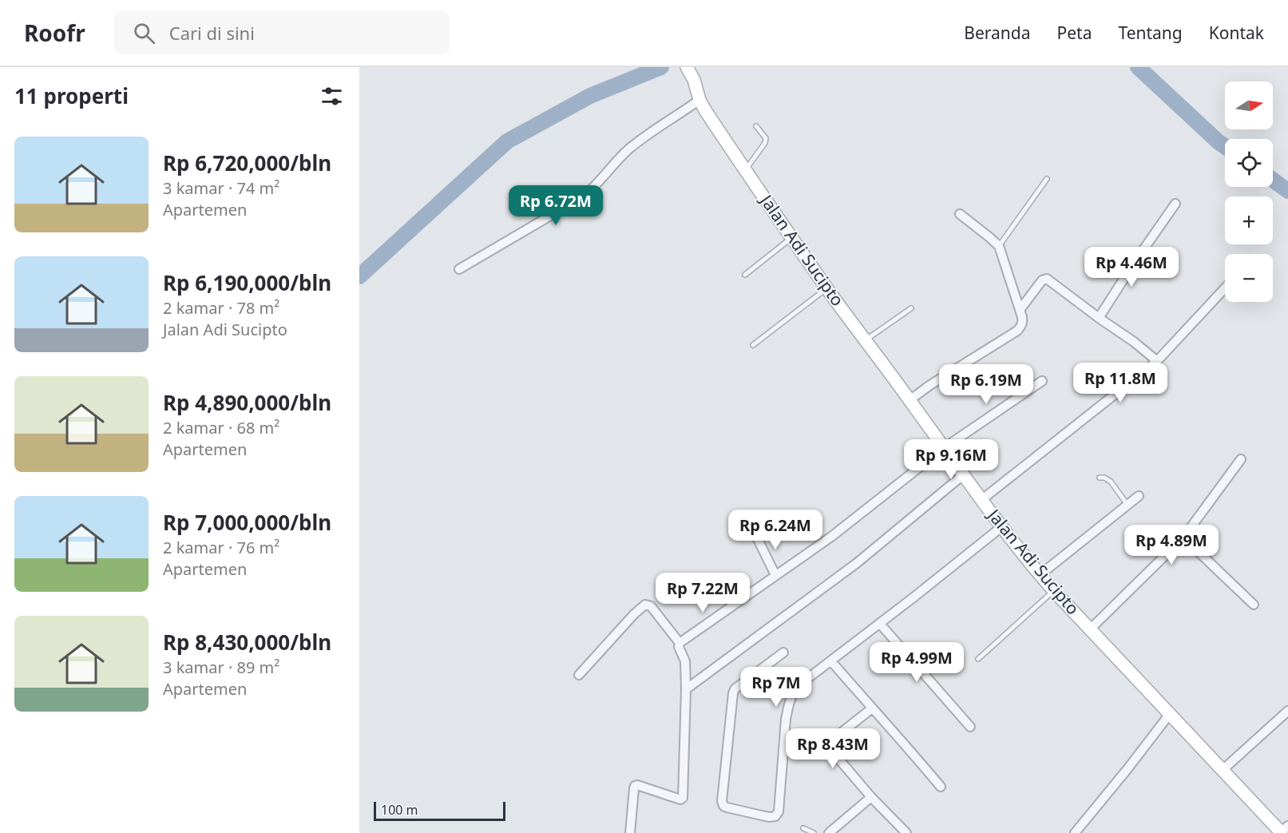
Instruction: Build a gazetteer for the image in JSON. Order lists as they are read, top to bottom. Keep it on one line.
{"streets":{"street":["Jalan Adi Sucipto"]},"scale_bar":"100 m","north":"right","page":{"header":"Roofr","search":"Cari di sini","nav":["Beranda","Peta","Tentang","Kontak"],"heading":"11 properti","map_buttons":["+","−"],"list":[{"name":"Rp 6,720,000/bln","note":"3 kamar · 74 m² · Apartemen"},{"name":"Rp 6,190,000/bln","note":"2 kamar · 78 m² · Jalan Adi Sucipto"},{"name":"Rp 4,890,000/bln","note":"2 kamar · 68 m² · Apartemen"},{"name":"Rp 7,000,000/bln","note":"2 kamar · 76 m² · Apartemen"},{"name":"Rp 8,430,000/bln","note":"3 kamar · 89 m² · Apartemen"}],"price":["Rp 6.72M","Rp 4.46M","Rp 11.8M","Rp 6.19M","Rp 9.16M","Rp 6.24M","Rp 4.89M","Rp 7.22M","Rp 4.99M","Rp 7M","Rp 8.43M"],"scale":"100 m"}}
